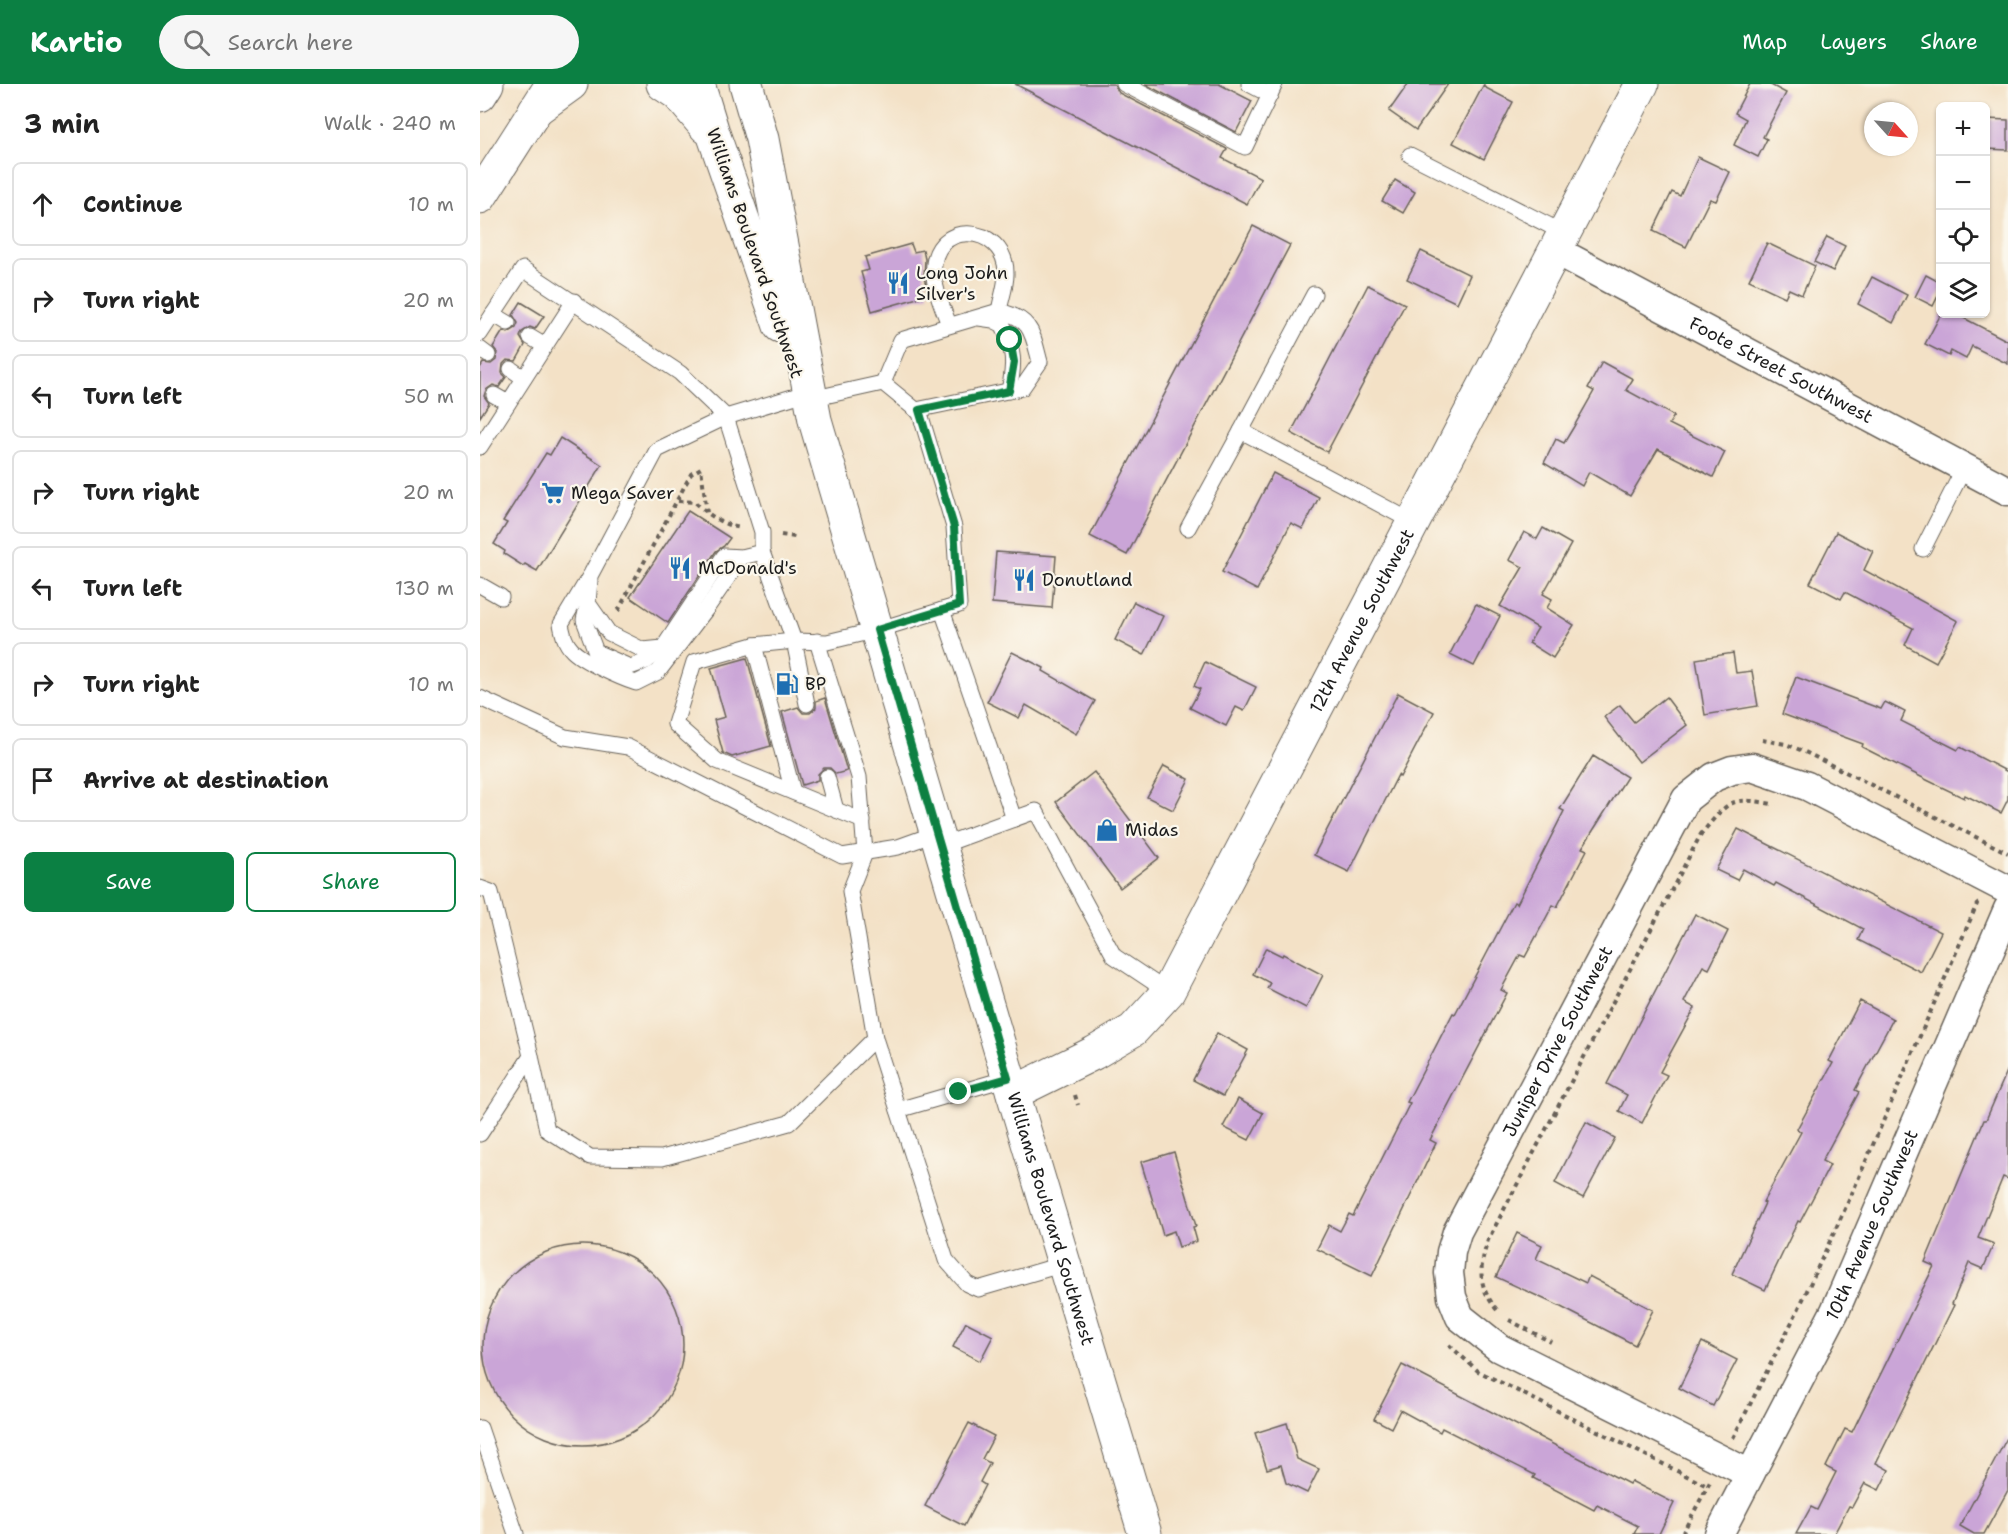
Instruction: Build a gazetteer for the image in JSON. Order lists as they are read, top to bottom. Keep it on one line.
{"streets":{"main road":["Williams Boulevard Southwest","12th Avenue Southwest"],"street":["Foote Street Southwest","Juniper Drive Southwest","10th Avenue Southwest"]},"crossings":[["Williams Boulevard Southwest","12th Avenue Southwest"],["Foote Street Southwest","12th Avenue Southwest"],["Juniper Drive Southwest","10th Avenue Southwest"]],"places":{"restaurant":["Long John Silver's","McDonald's","Donutland"],"supermarket":["Mega Saver"],"fuel station":["BP"],"shop":["Midas"]},"north":"bottom right","page":{"header":"Kartio","search":"Search here","nav":["Map","Layers","Share"],"heading":["3 min","Walk · 240 m"],"map_buttons":["+","−"],"list":[["Continue","10 m"],["Turn right","20 m"],["Turn left","50 m"],["Turn right","20 m"],["Turn left","130 m"],["Turn right","10 m"],"Arrive at destination"],"buttons":["Save","Share"]}}
